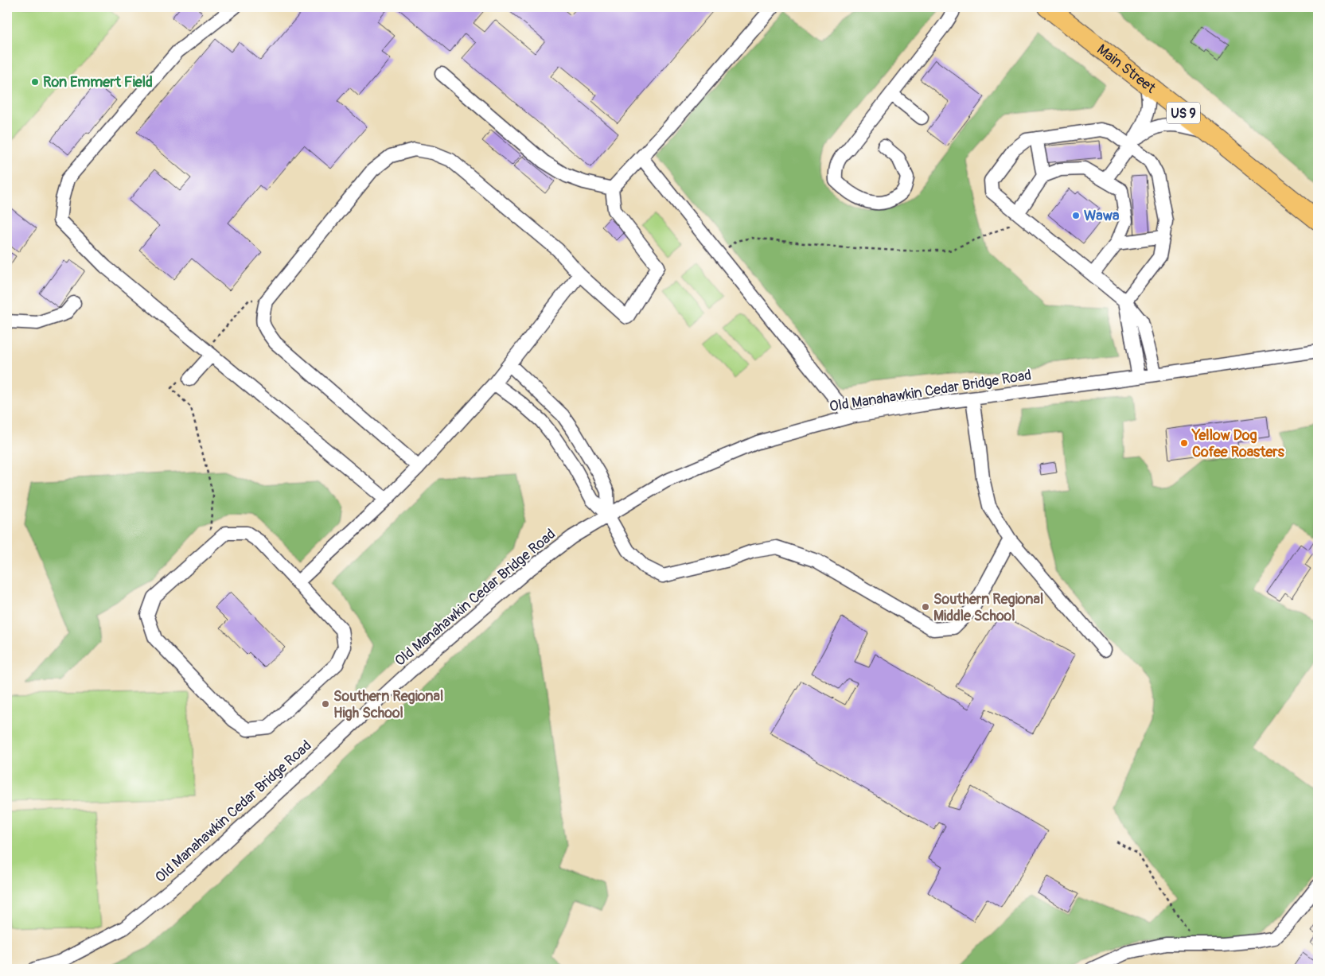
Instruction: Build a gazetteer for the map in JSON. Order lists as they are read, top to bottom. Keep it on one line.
{"streets":{"highway":["Main Street","US 9"],"street":["Old Manahawkin Cedar Bridge Road"]},"places":["Ron Emmert Field","Wawa","Yellow Dog Cofee Roasters","Southern Regional Middle School","Southern Regional High School"]}
